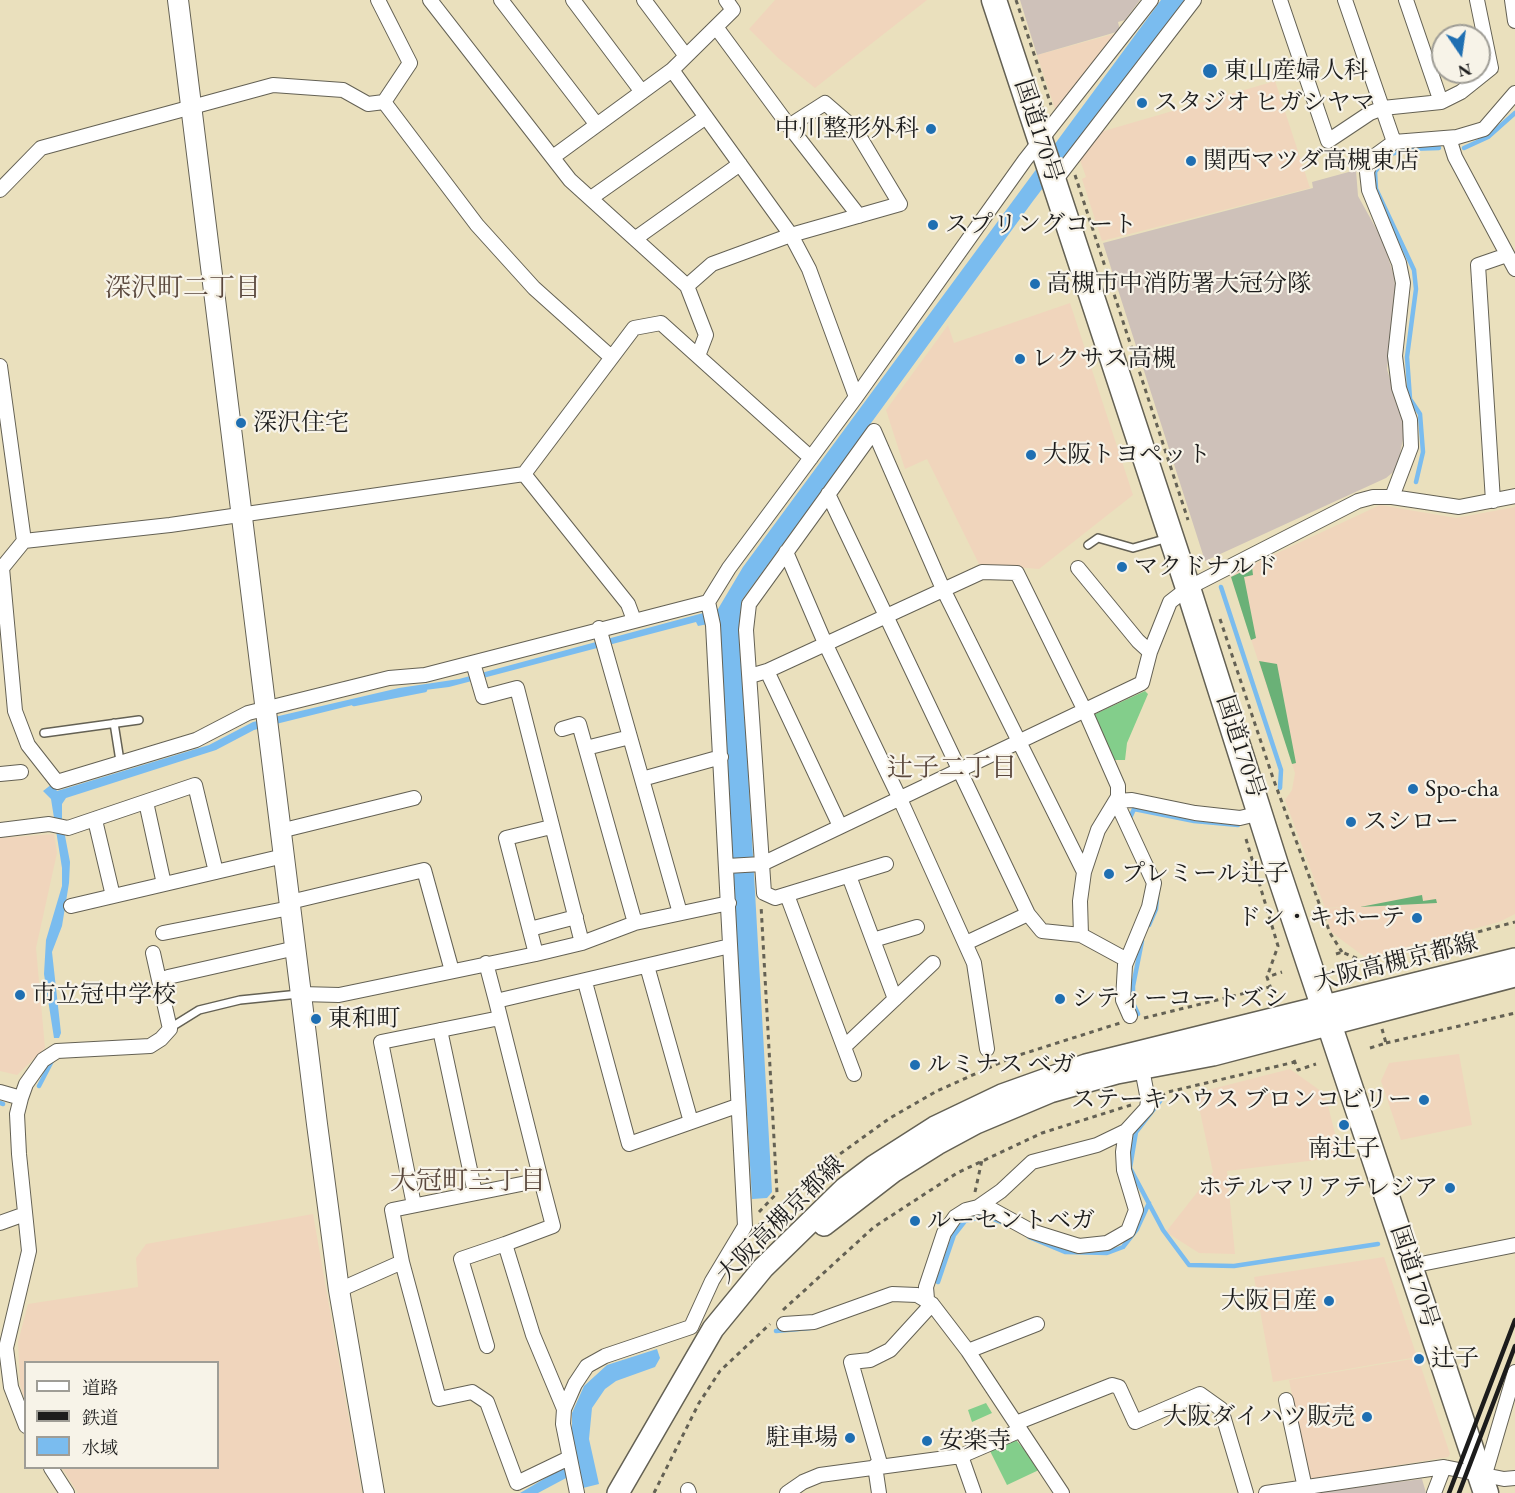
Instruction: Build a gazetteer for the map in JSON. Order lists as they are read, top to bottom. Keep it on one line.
{"streets":{"highway":["国道170号"],"main road":["大阪高槻京都線"]},"crossings":[["国道170号","大阪高槻京都線"]],"districts":["深沢町二丁目","辻子二丁目","大冠町三丁目"],"places":["東山産婦人科","スタジオ ヒガシヤマ","中川整形外科","関西マツダ高槻東店","スプリングコート","高槻市中消防署大冠分隊","レクサス高槻","深沢住宅","大阪トヨペット","マクドナルド","Spo-cha","スシロー","プレミール辻子","ドン・キホーテ","市立冠中学校","シティーコートズシ","東和町","ルミナス ベガ","ステーキハウス ブロンコビリー","南辻子","ホテルマリアテレジア","ルーセントベガ","大阪日産","辻子","大阪ダイハツ販売","駐車場","安楽寺"],"legend":["道路","鉄道","水域"],"north":"bottom"}
